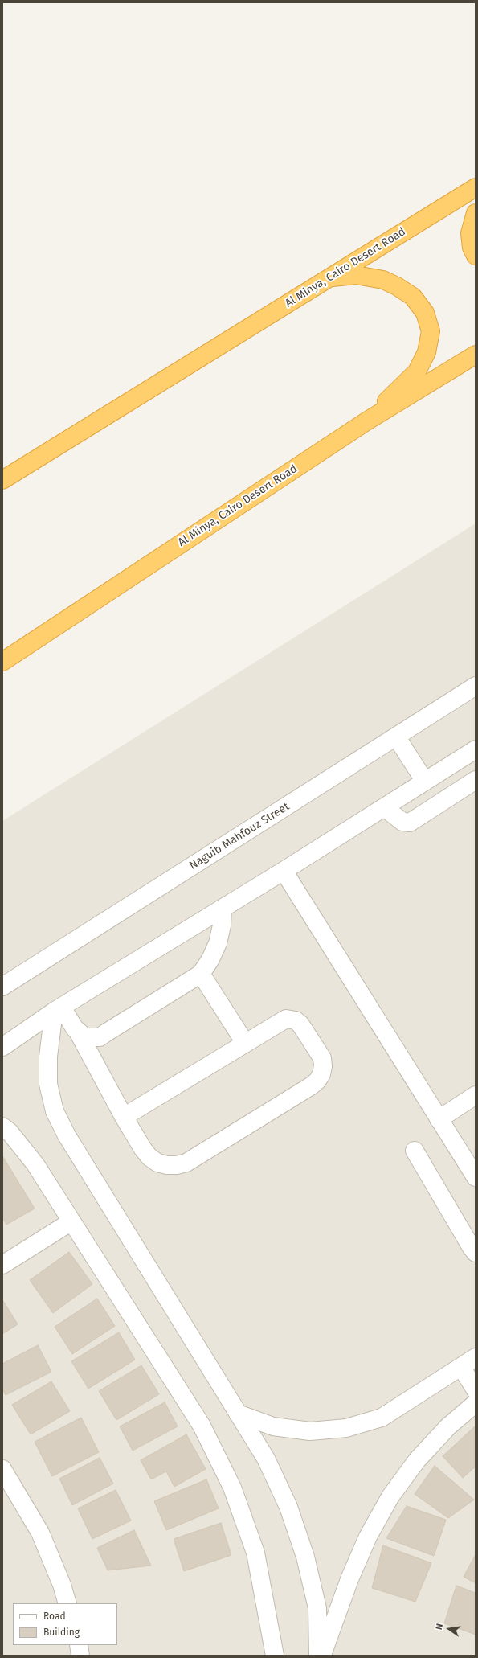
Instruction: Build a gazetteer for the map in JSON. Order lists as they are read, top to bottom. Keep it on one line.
{"streets":{"highway":["Al Minya, Cairo Desert Road"],"street":["Naguib Mahfouz Street"]},"legend":["Road","Building"],"north":"left"}
